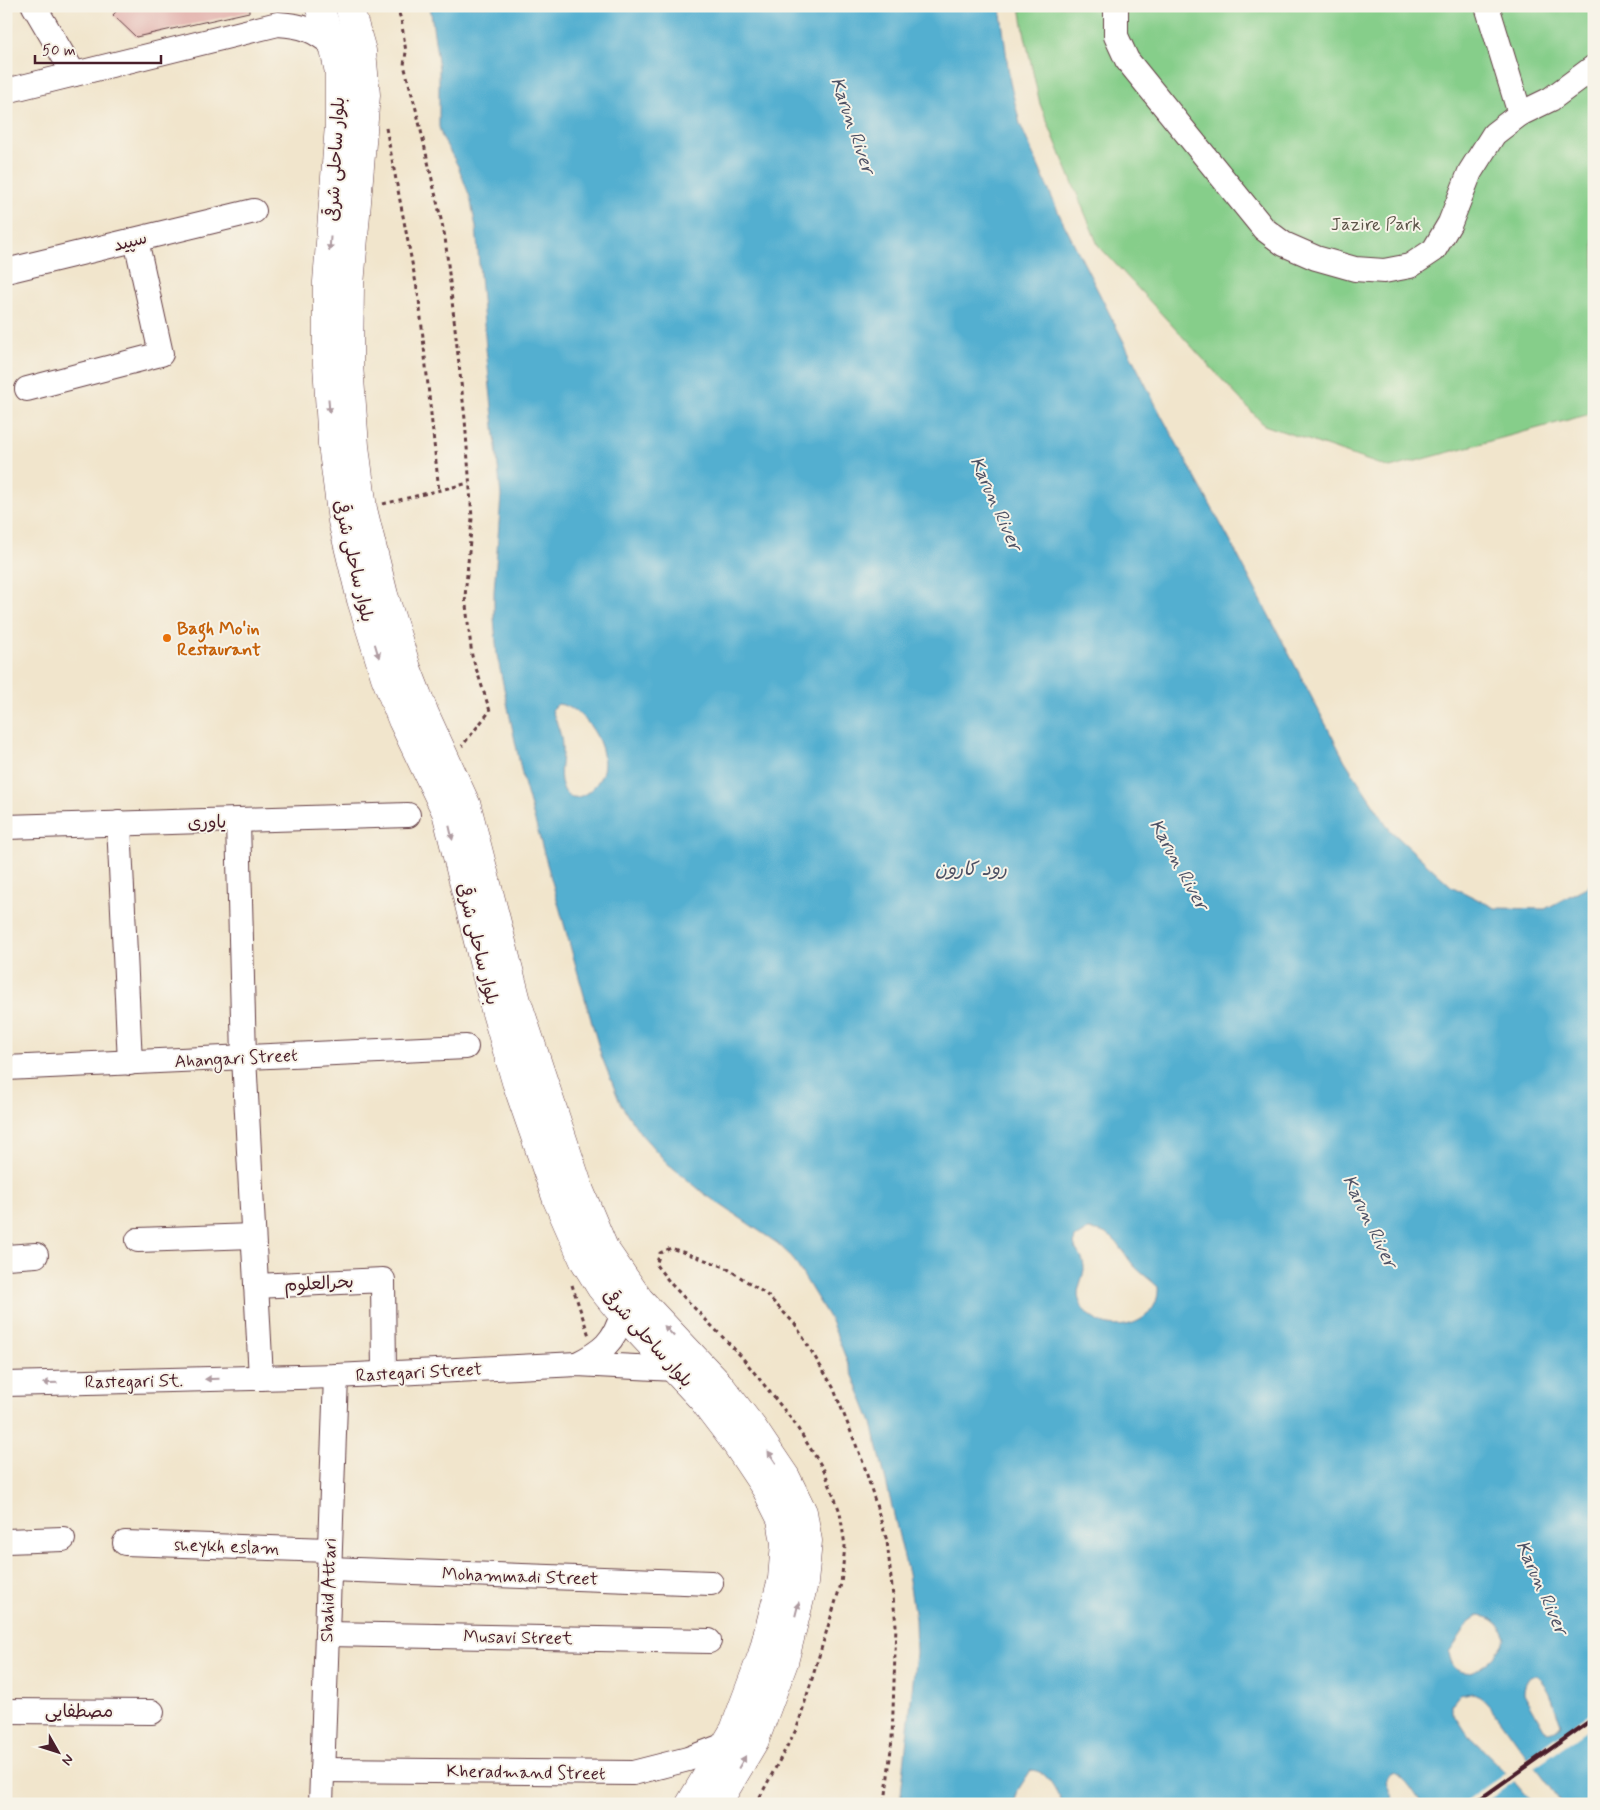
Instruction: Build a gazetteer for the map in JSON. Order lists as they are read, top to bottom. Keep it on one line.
{"streets":{"main road":["بلوار ساحلی شرقی"],"street":["سپید","یاوری","Ahangari Street","بحرالعلوم","Rastegari Street","Rastegari St.","sheykh eslam","Mohammadi Street","Shahid Attari","Musavi Street","مصطفایی","Kheradmand Street"]},"crossings":[["بلوار ساحلی شرقی","Rastegari Street"],["بلوار ساحلی شرقی","Kheradmand Street"],["بحرالعلوم","Rastegari Street"],["Rastegari Street","Rastegari St."],["Rastegari Street","Shahid Attari"],["sheykh eslam","Mohammadi Street"],["sheykh eslam","Shahid Attari"],["Mohammadi Street","Shahid Attari"],["Shahid Attari","Musavi Street"],["Shahid Attari","Kheradmand Street"]],"water":["Karun River","رود کارون"],"parks":["Jazire Park"],"places":["Bagh Mo'in Restaurant"],"scale_bar":"50 m","north":"bottom right"}
